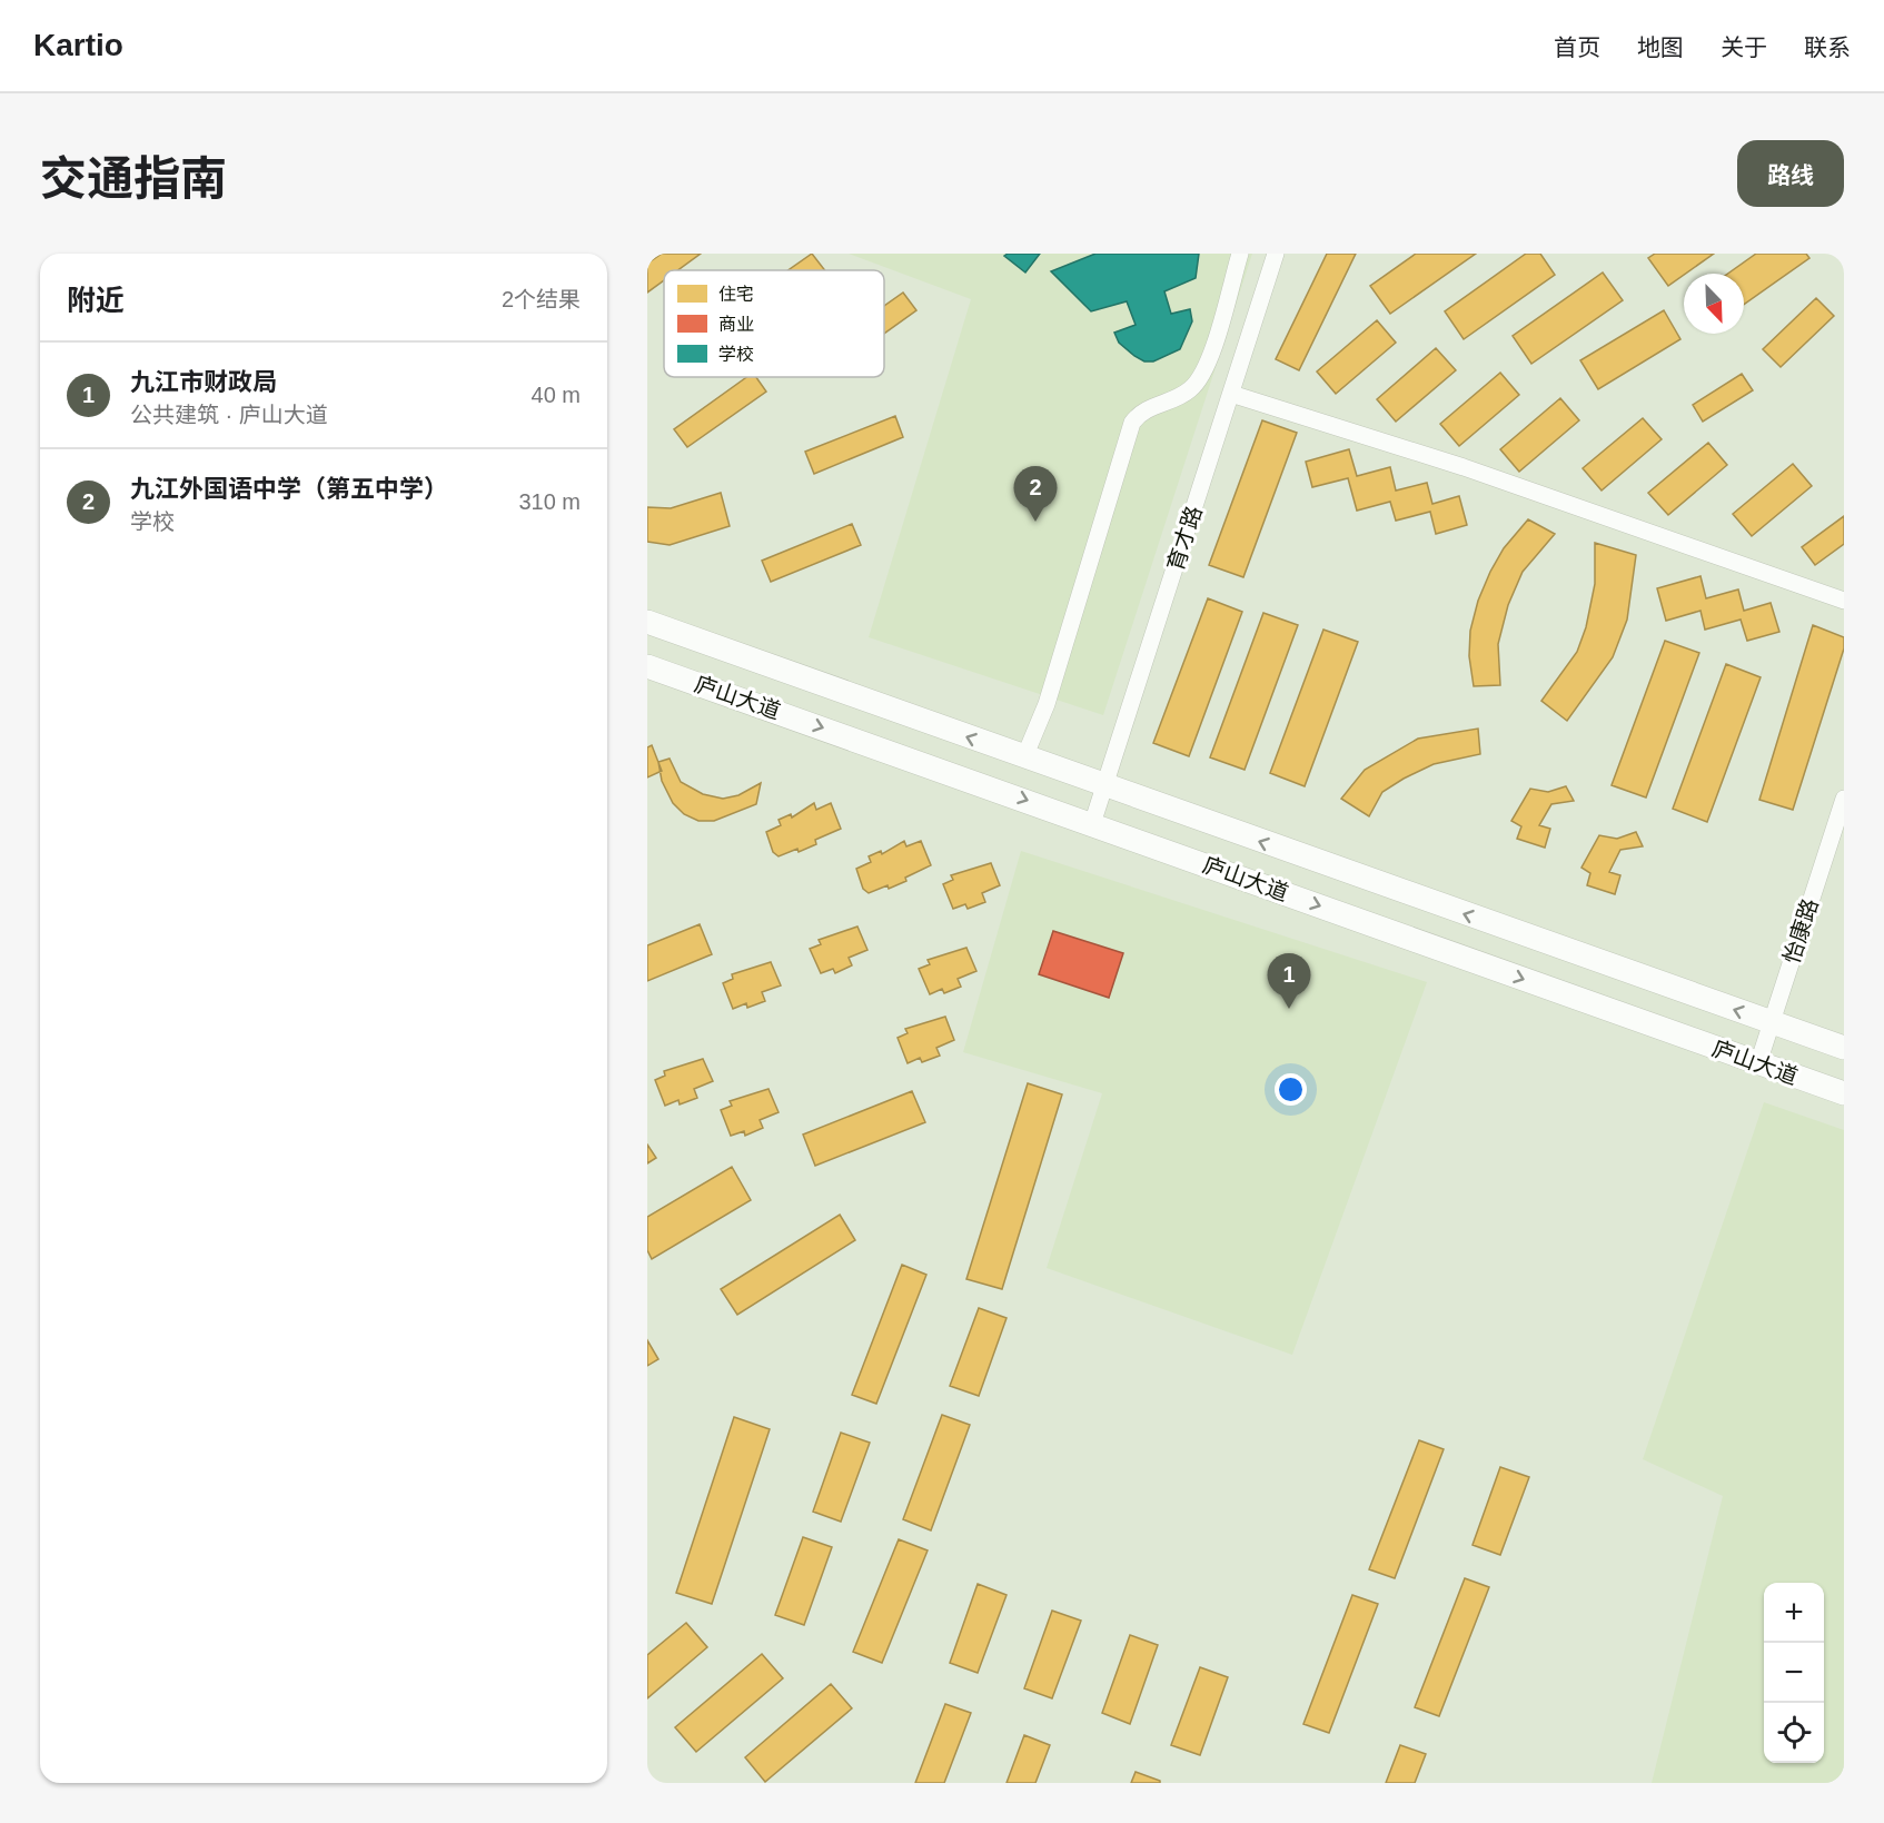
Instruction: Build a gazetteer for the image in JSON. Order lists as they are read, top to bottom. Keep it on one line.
{"streets":{"highway":["庐山大道"],"street":["育才路","怡康路"]},"crossings":[["育才路","庐山大道"],["庐山大道","怡康路"]],"legend":["住宅","商业","学校"],"north":"bottom right","page":{"header":"Kartio","nav":["首页","地图","关于","联系"],"title":"交通指南","buttons":"路线","heading":["附近","2个结果"],"list":[{"mark":"1","name":"九江市财政局","note":"公共建筑 · 庐山大道","value":"40 m"},{"mark":"2","name":"九江外国语中学（第五中学）","note":"学校","value":"310 m"}],"pins":["2","1"],"map_buttons":["+","−"]}}
